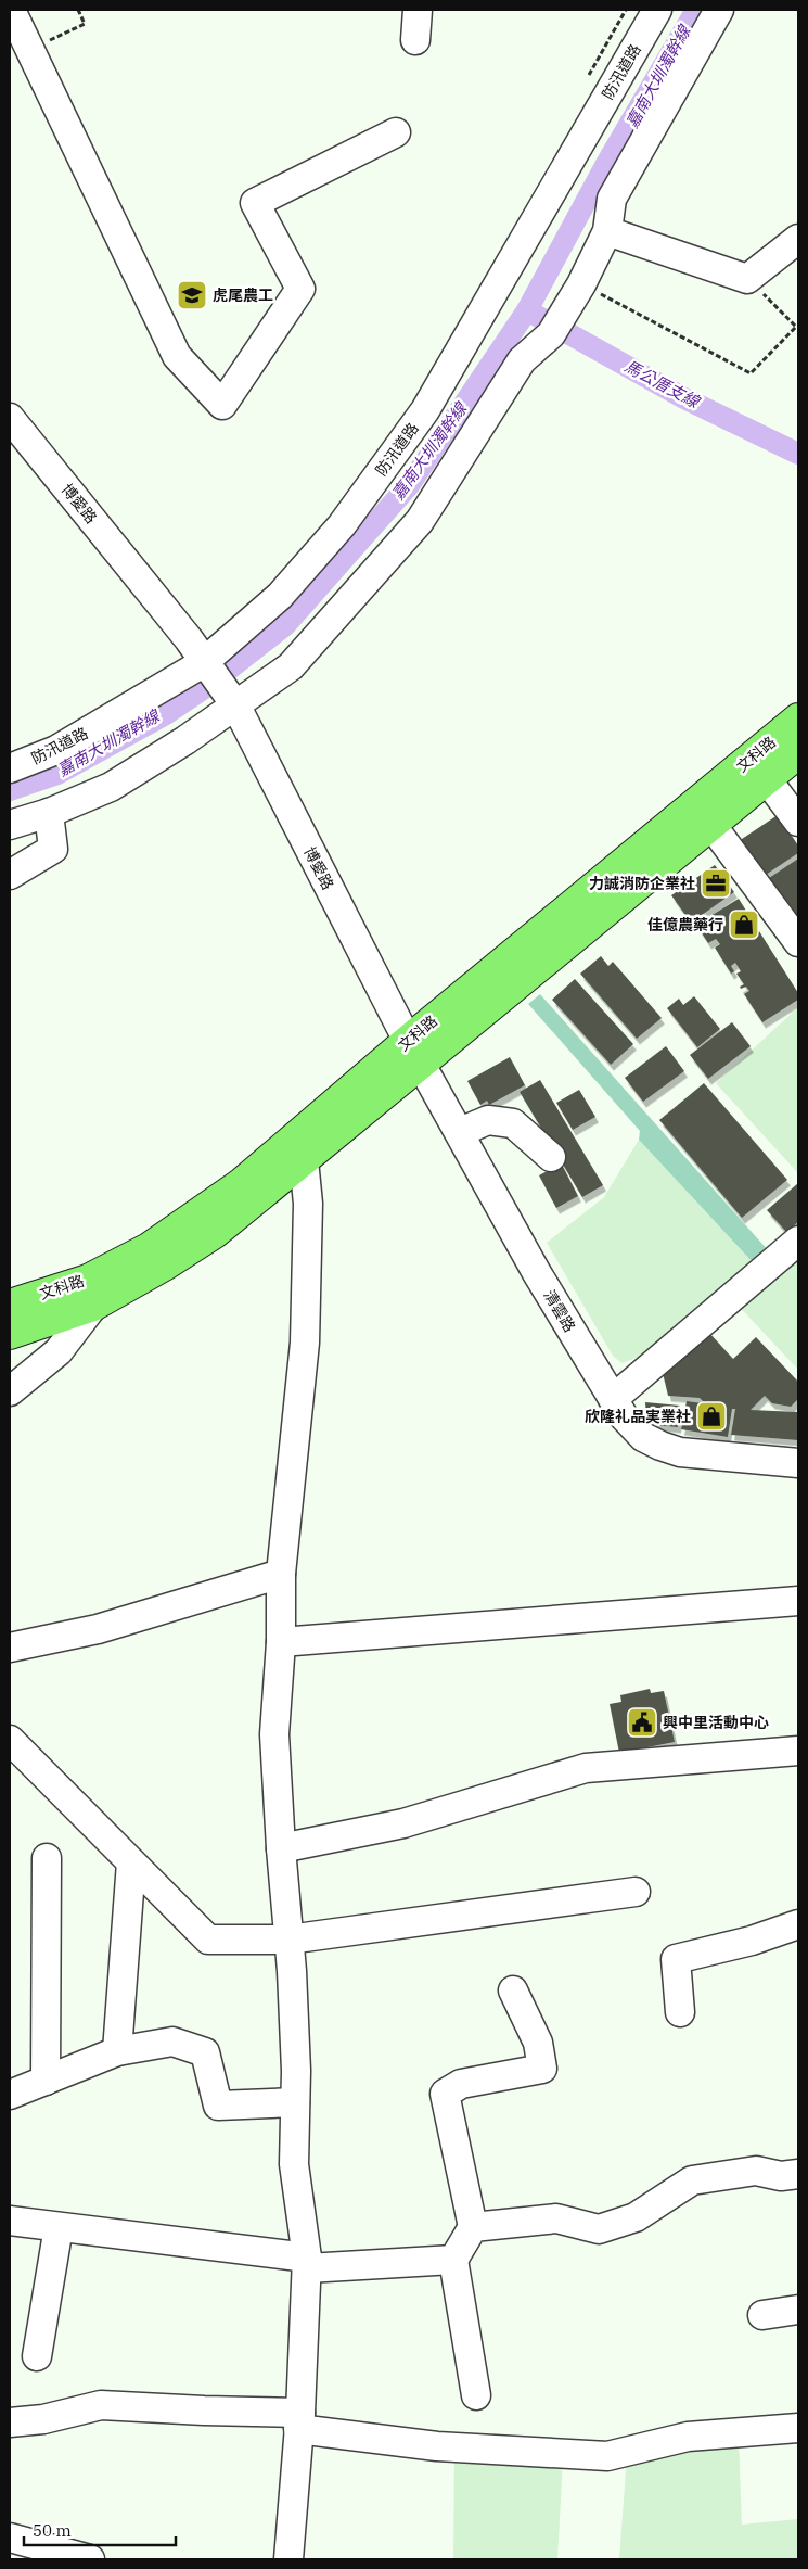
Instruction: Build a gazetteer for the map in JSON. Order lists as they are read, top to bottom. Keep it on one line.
{"streets":{"main road":["文科路"],"street":["防汛道路","博愛路","清雲路"]},"crossings":[["防汛道路","博愛路"],["博愛路","文科路"],["博愛路","清雲路"],["文科路","清雲路"]],"water":["嘉南大圳濁幹線","馬公厝支線"],"places":{"school or university":["虎尾農工"],"office":["力誠消防企業社"],"shop":["佳億農藥行","欣隆礼品実業社"],"public building":["興中里活動中心"]},"scale_bar":"50 m"}
